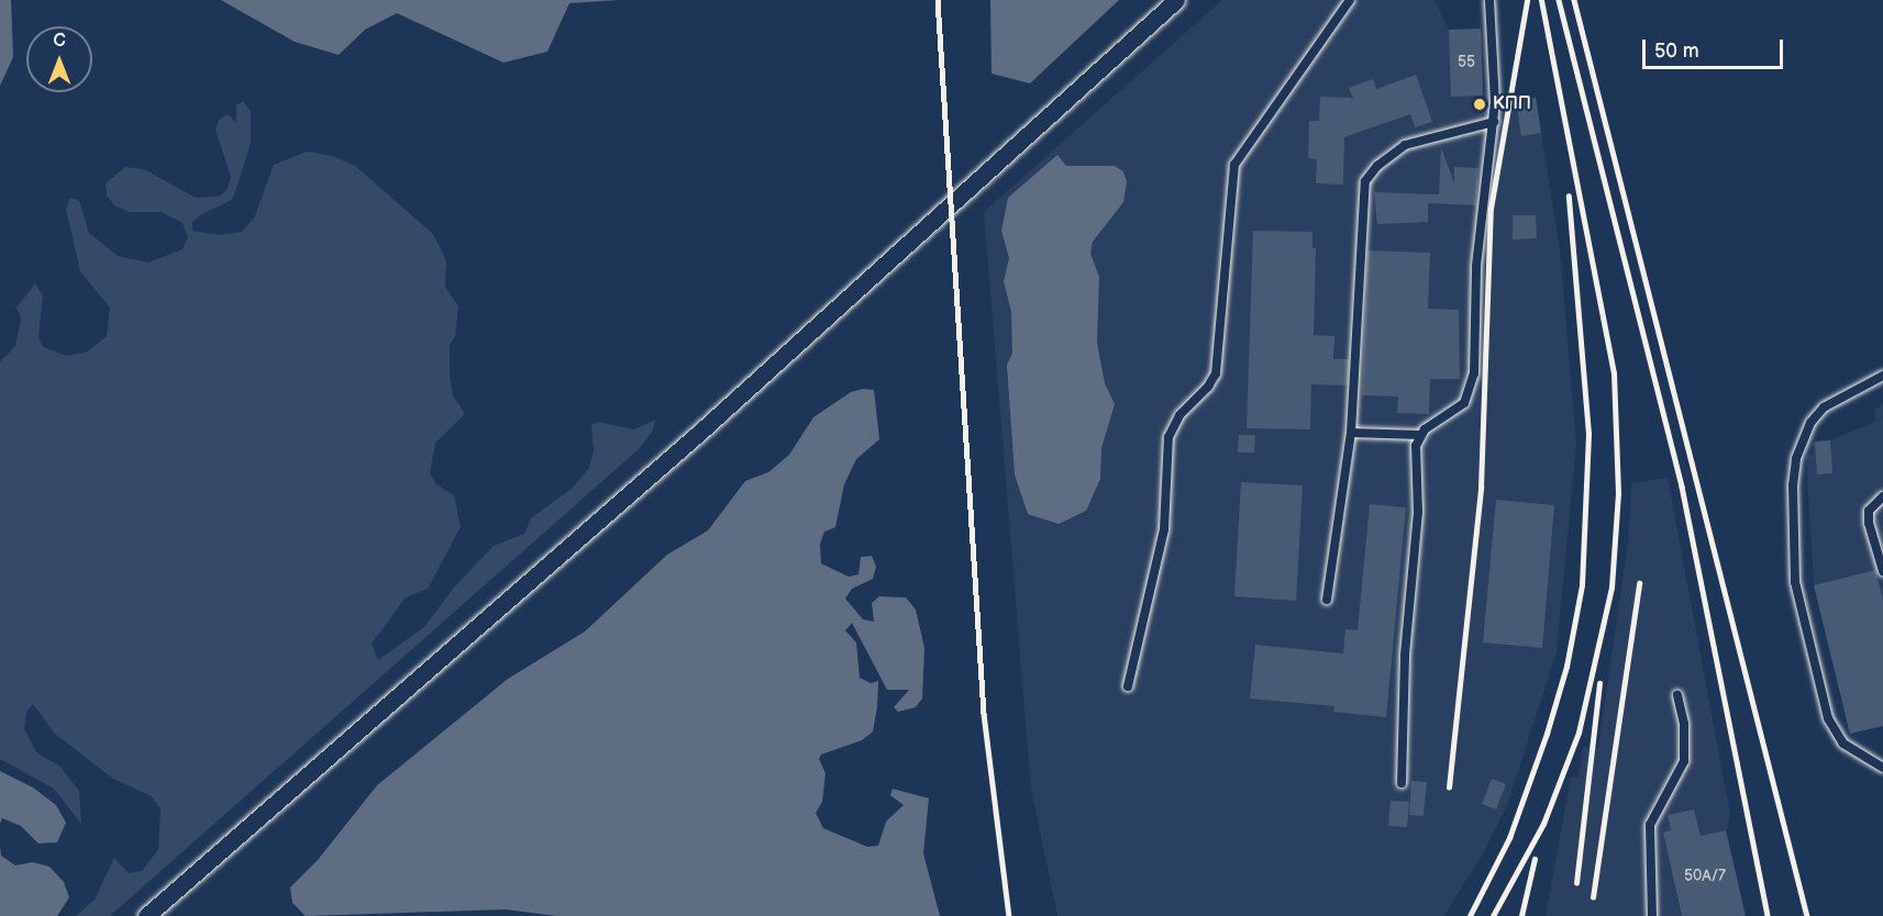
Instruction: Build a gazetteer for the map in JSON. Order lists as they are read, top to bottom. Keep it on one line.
{"places":["КПП"],"house_numbers":["55","50А/7"],"scale_bar":"50 m","north":"top"}
